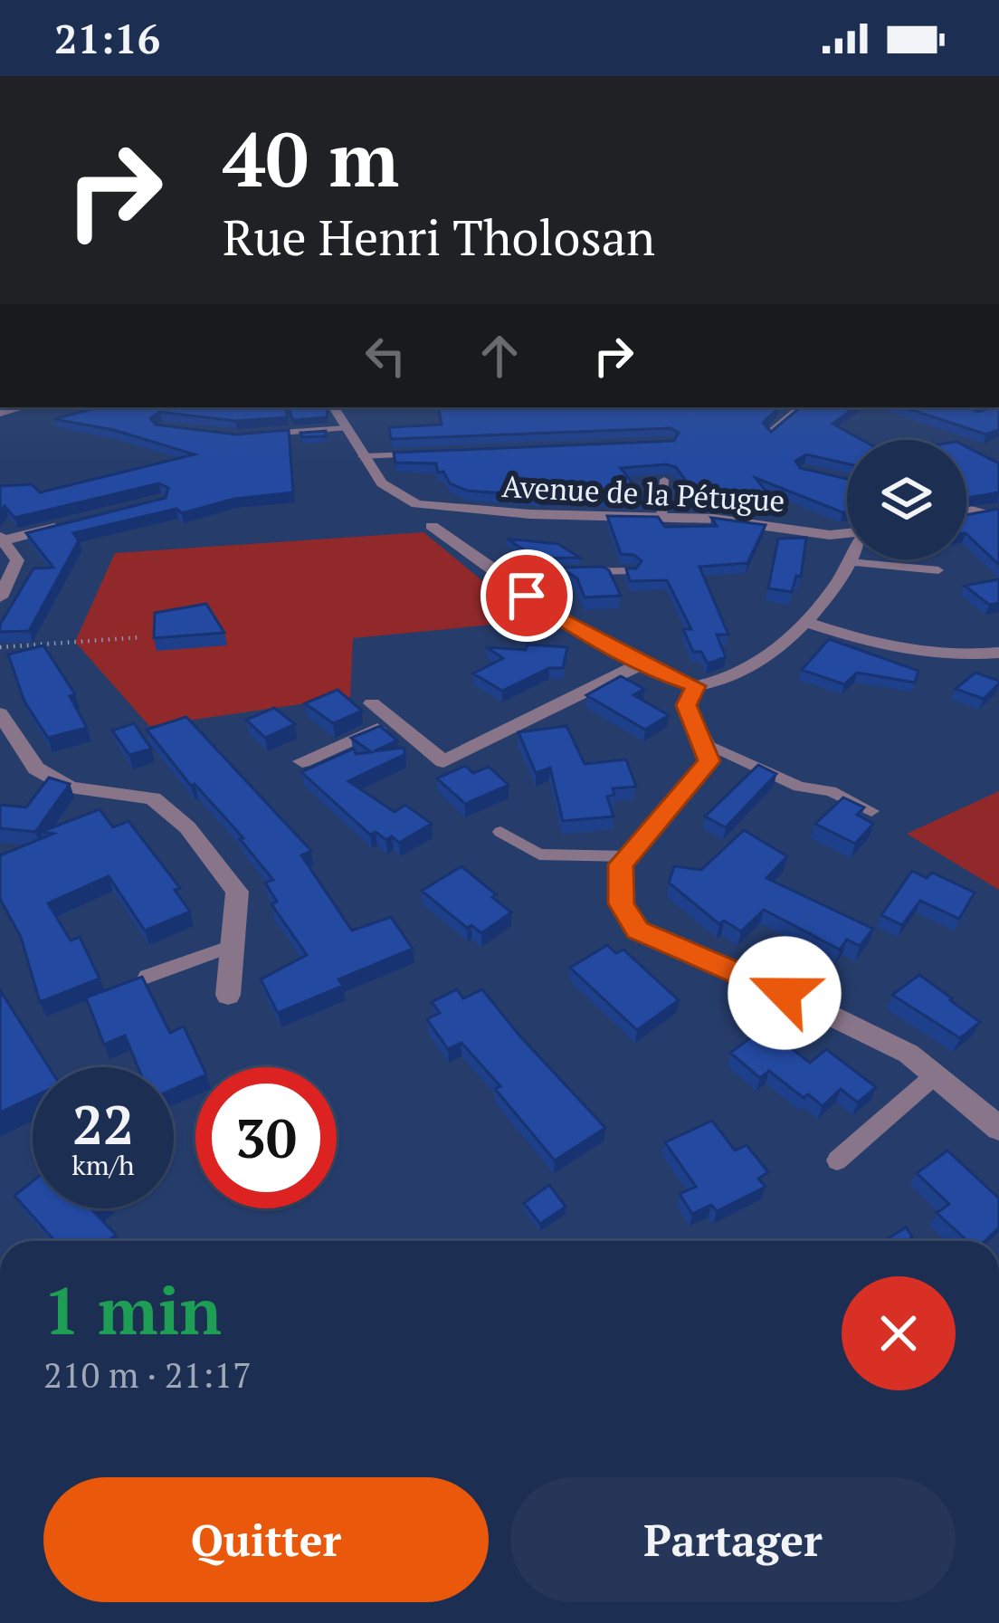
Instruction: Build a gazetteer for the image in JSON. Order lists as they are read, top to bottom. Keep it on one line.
{"streets":{"street":["Avenue de la Pétugue"]},"page":{"status":"21:16","turn":["40 m","Rue Henri Tholosan"],"speed":"22 km/h","limit":"30","heading":["1 min","210 m · 21:17"],"buttons":["Quitter","Partager"]}}
